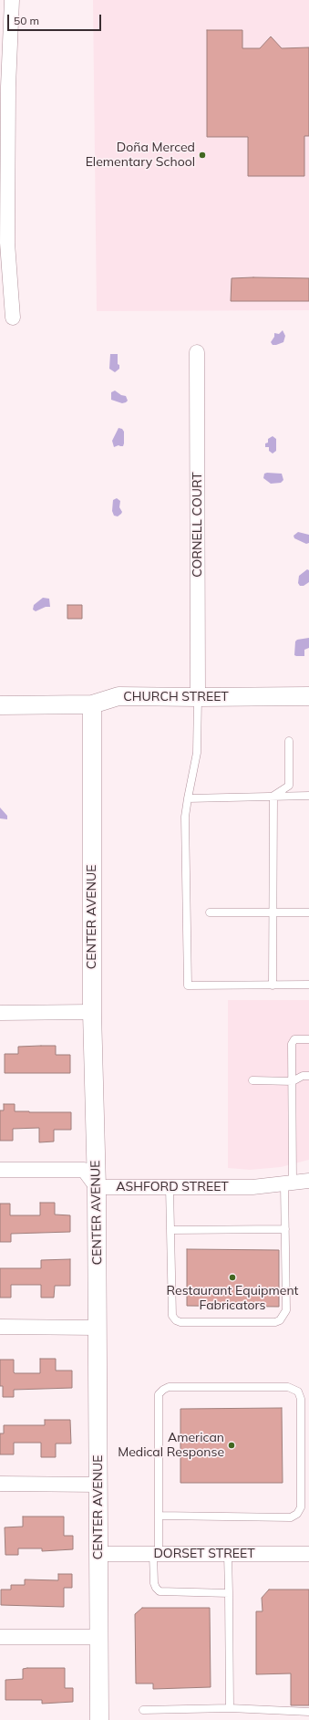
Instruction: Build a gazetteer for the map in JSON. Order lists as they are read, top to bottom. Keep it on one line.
{"streets":{"street":["CORNELL COURT","CHURCH STREET","CENTER AVENUE","ASHFORD STREET","DORSET STREET"]},"crossings":[["CORNELL COURT","CHURCH STREET"],["CHURCH STREET","CENTER AVENUE"],["CENTER AVENUE","ASHFORD STREET"],["CENTER AVENUE","DORSET STREET"]],"places":["Doña Merced Elementary School","Restaurant Equipment Fabricators","American Medical Response"],"scale_bar":"50 m"}
